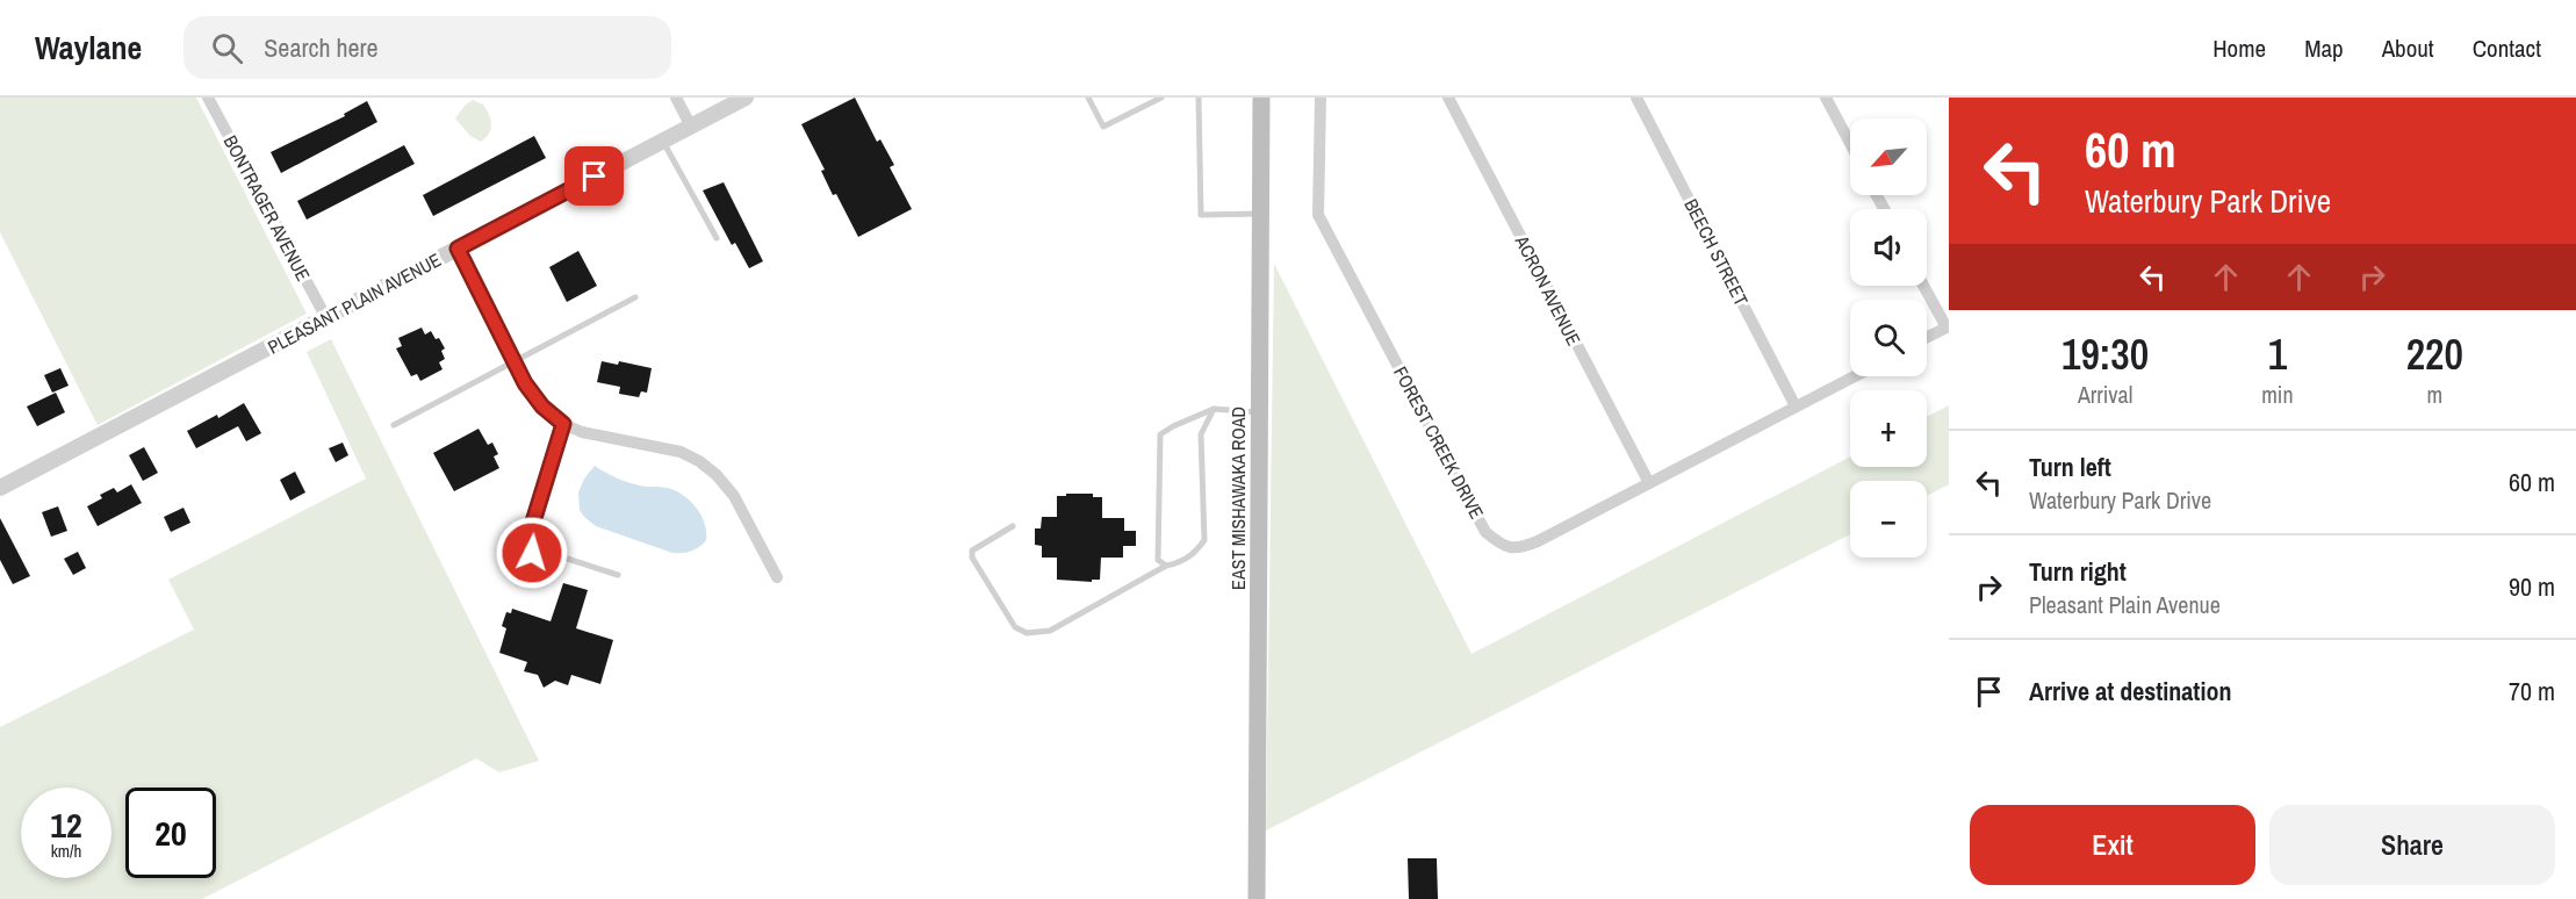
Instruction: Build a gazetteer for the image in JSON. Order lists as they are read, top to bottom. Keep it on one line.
{"streets":{"main road":["EAST MISHAWAKA ROAD"],"street":["BONTRAGER AVENUE","BEECH STREET","ACRON AVENUE","PLEASANT PLAIN AVENUE","FOREST CREEK DRIVE"]},"crossings":[["BONTRAGER AVENUE","PLEASANT PLAIN AVENUE"],["BEECH STREET","FOREST CREEK DRIVE"],["ACRON AVENUE","FOREST CREEK DRIVE"]],"north":"bottom left","page":{"header":"Waylane","search":"Search here","nav":["Home","Map","About","Contact"],"turn":["60 m","Waterbury Park Drive"],"map_buttons":["+","−"],"eta":["19:30","Arrival","1","min","220","m"],"list":[{"name":"Turn left","note":"Waterbury Park Drive","value":"60 m"},{"name":"Turn right","note":"Pleasant Plain Avenue","value":"90 m"},{"name":"Arrive at destination","value":"70 m"}],"speed":"12 km/h","limit":"20","buttons":["Exit","Share"]}}
